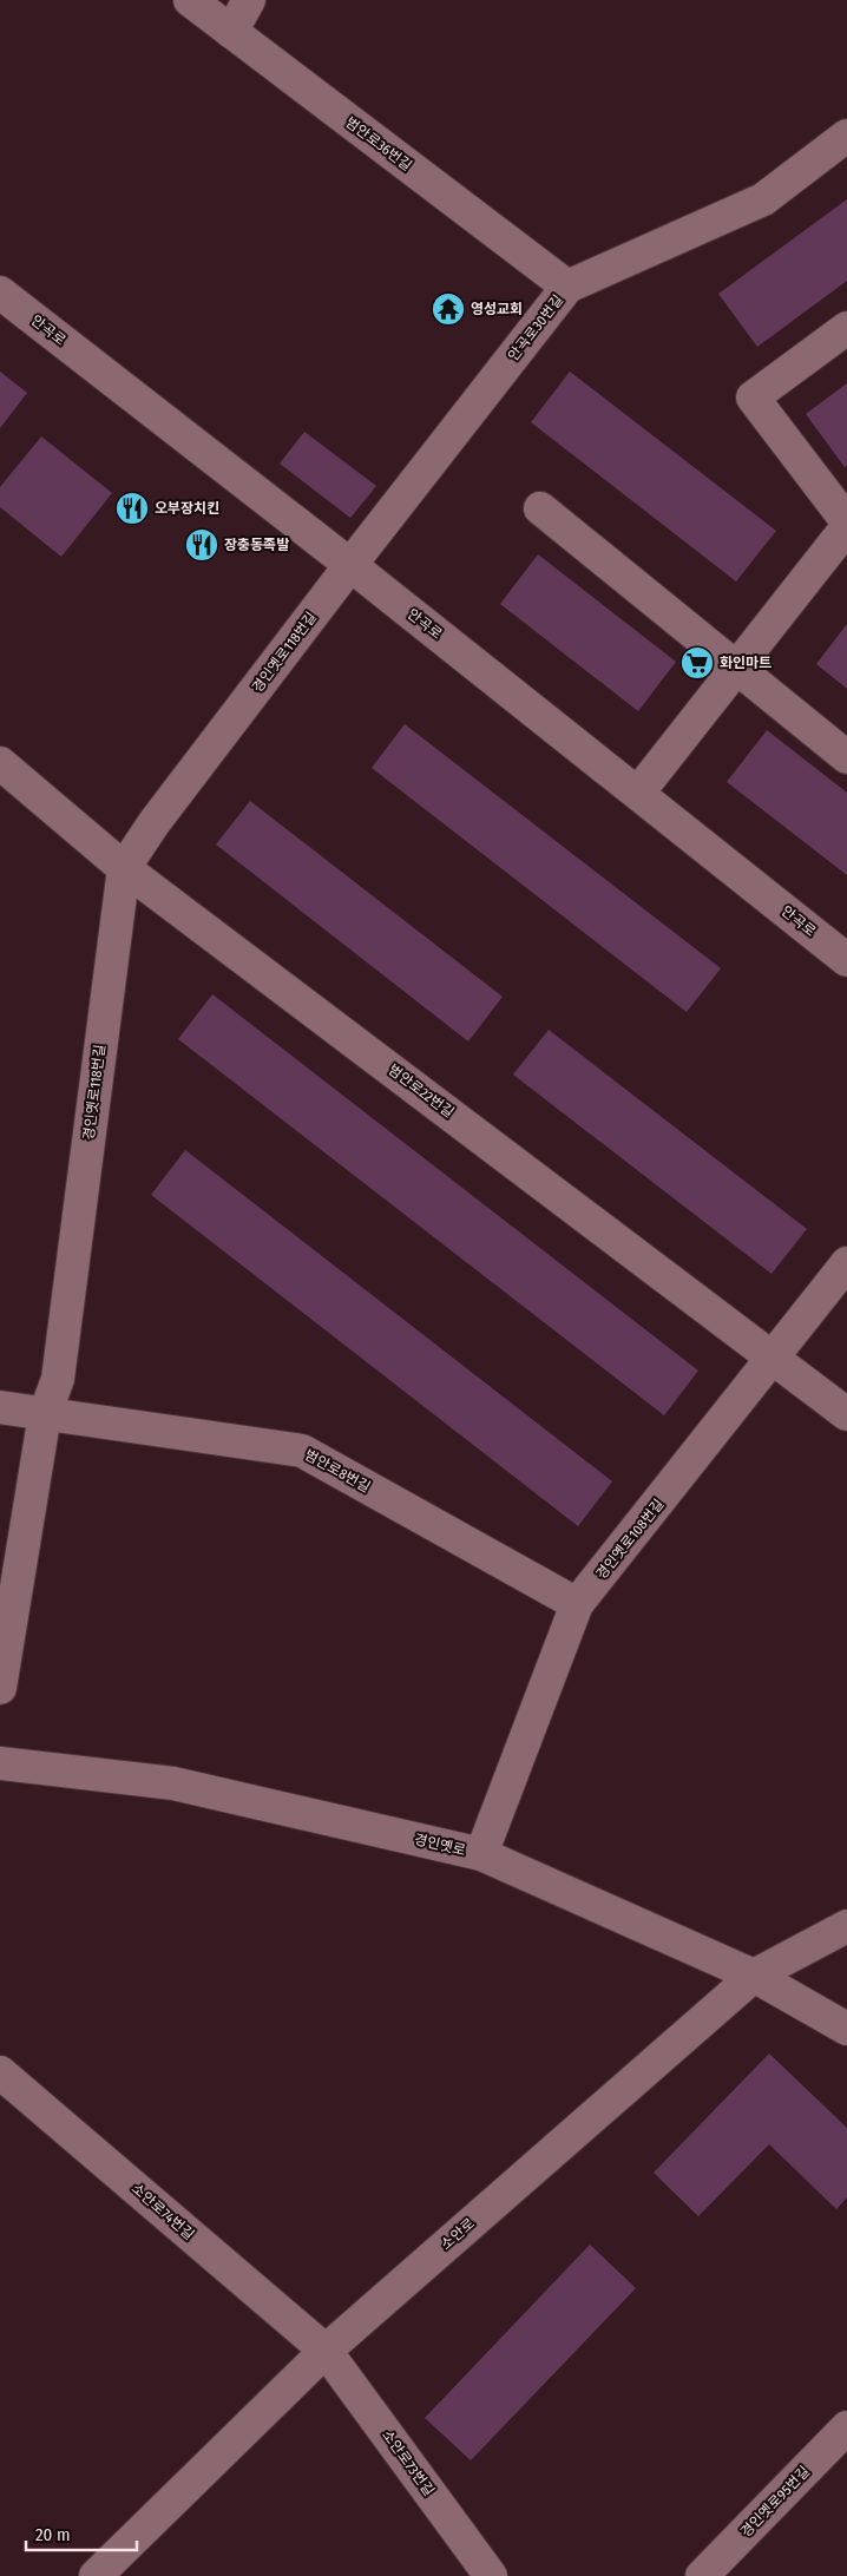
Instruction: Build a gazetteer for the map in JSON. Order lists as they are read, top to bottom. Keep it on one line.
{"streets":{"street":["범안로36번길","안곡로30번길","안곡로","경인옛로118번길","범안로22번길","범안로8번길","경인옛로108번길","경인옛로","소안로74번길","소안로","소안로73번길","경인옛로95번길"]},"crossings":[["범안로36번길","안곡로30번길"],["안곡로30번길","안곡로"],["안곡로30번길","경인옛로118번길"],["안곡로","경인옛로118번길"],["경인옛로118번길","범안로22번길"],["경인옛로118번길","범안로8번길"],["범안로22번길","경인옛로108번길"],["범안로8번길","경인옛로108번길"],["경인옛로108번길","경인옛로"],["경인옛로","소안로"],["소안로74번길","소안로"],["소안로74번길","소안로73번길"],["소안로","소안로73번길"]],"places":{"temple":["영성교회"],"restaurant":["오부장치킨","장충동족발"],"supermarket":["화인마트"]},"scale_bar":"20 m"}
